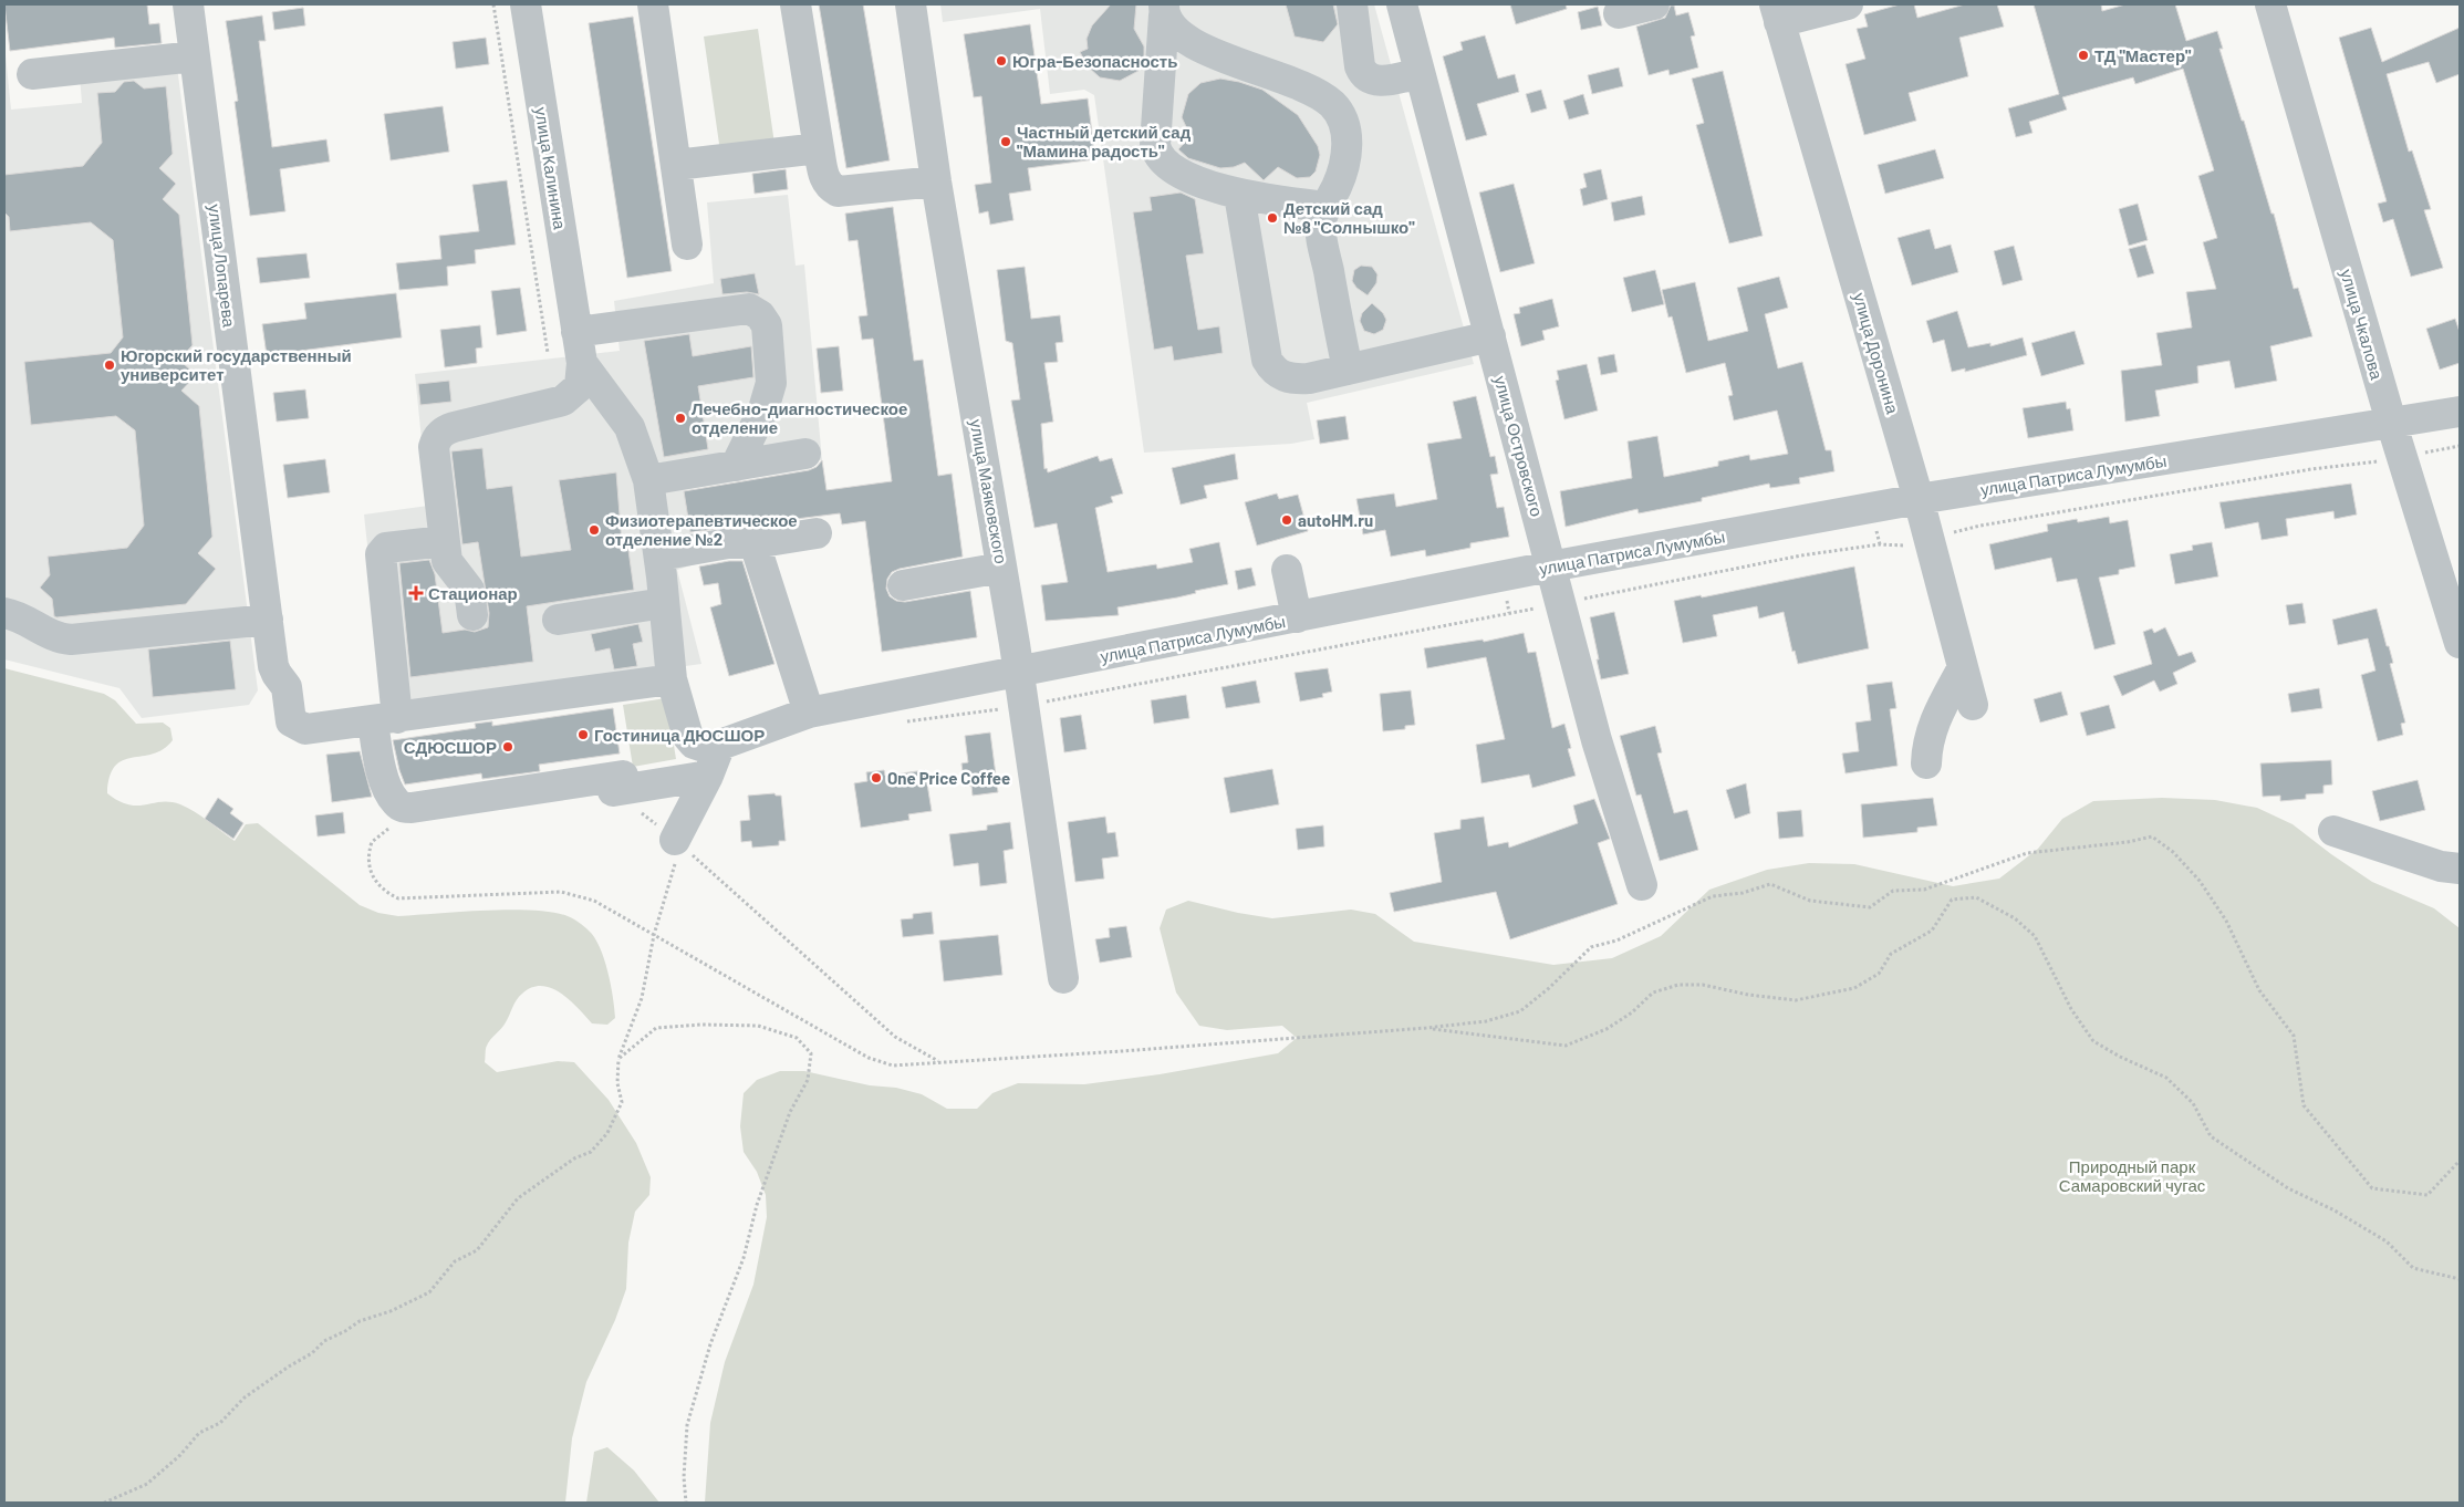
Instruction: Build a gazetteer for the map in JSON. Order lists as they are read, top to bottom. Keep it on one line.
{"streets":{"street":["улица Калинина","улица Лопарева","улица Чкалова","улица Доронина","улица Островского","улица Патриса Лумумбы","улица Маяковского"]},"crossings":[["улица Чкалова","улица Патриса Лумумбы"],["улица Доронина","улица Патриса Лумумбы"],["улица Островского","улица Патриса Лумумбы"],["улица Патриса Лумумбы","улица Маяковского"]],"parks":["Природный парк Самаровский чугас"],"places":{"other":["ТД \"Мастер\"","Югра-Безопасность","Частный детский сад \"Мамина радость\"","Детский сад №8 \"Солнышко\"","Югорский государственный университет","Лечебно-диагностическое отделение","autoHM.ru","Физиотерапевтическое отделение №2","Гостиница ДЮСШОР","СДЮСШОР","One Price Coffee"],"health":["Стационар"]}}
